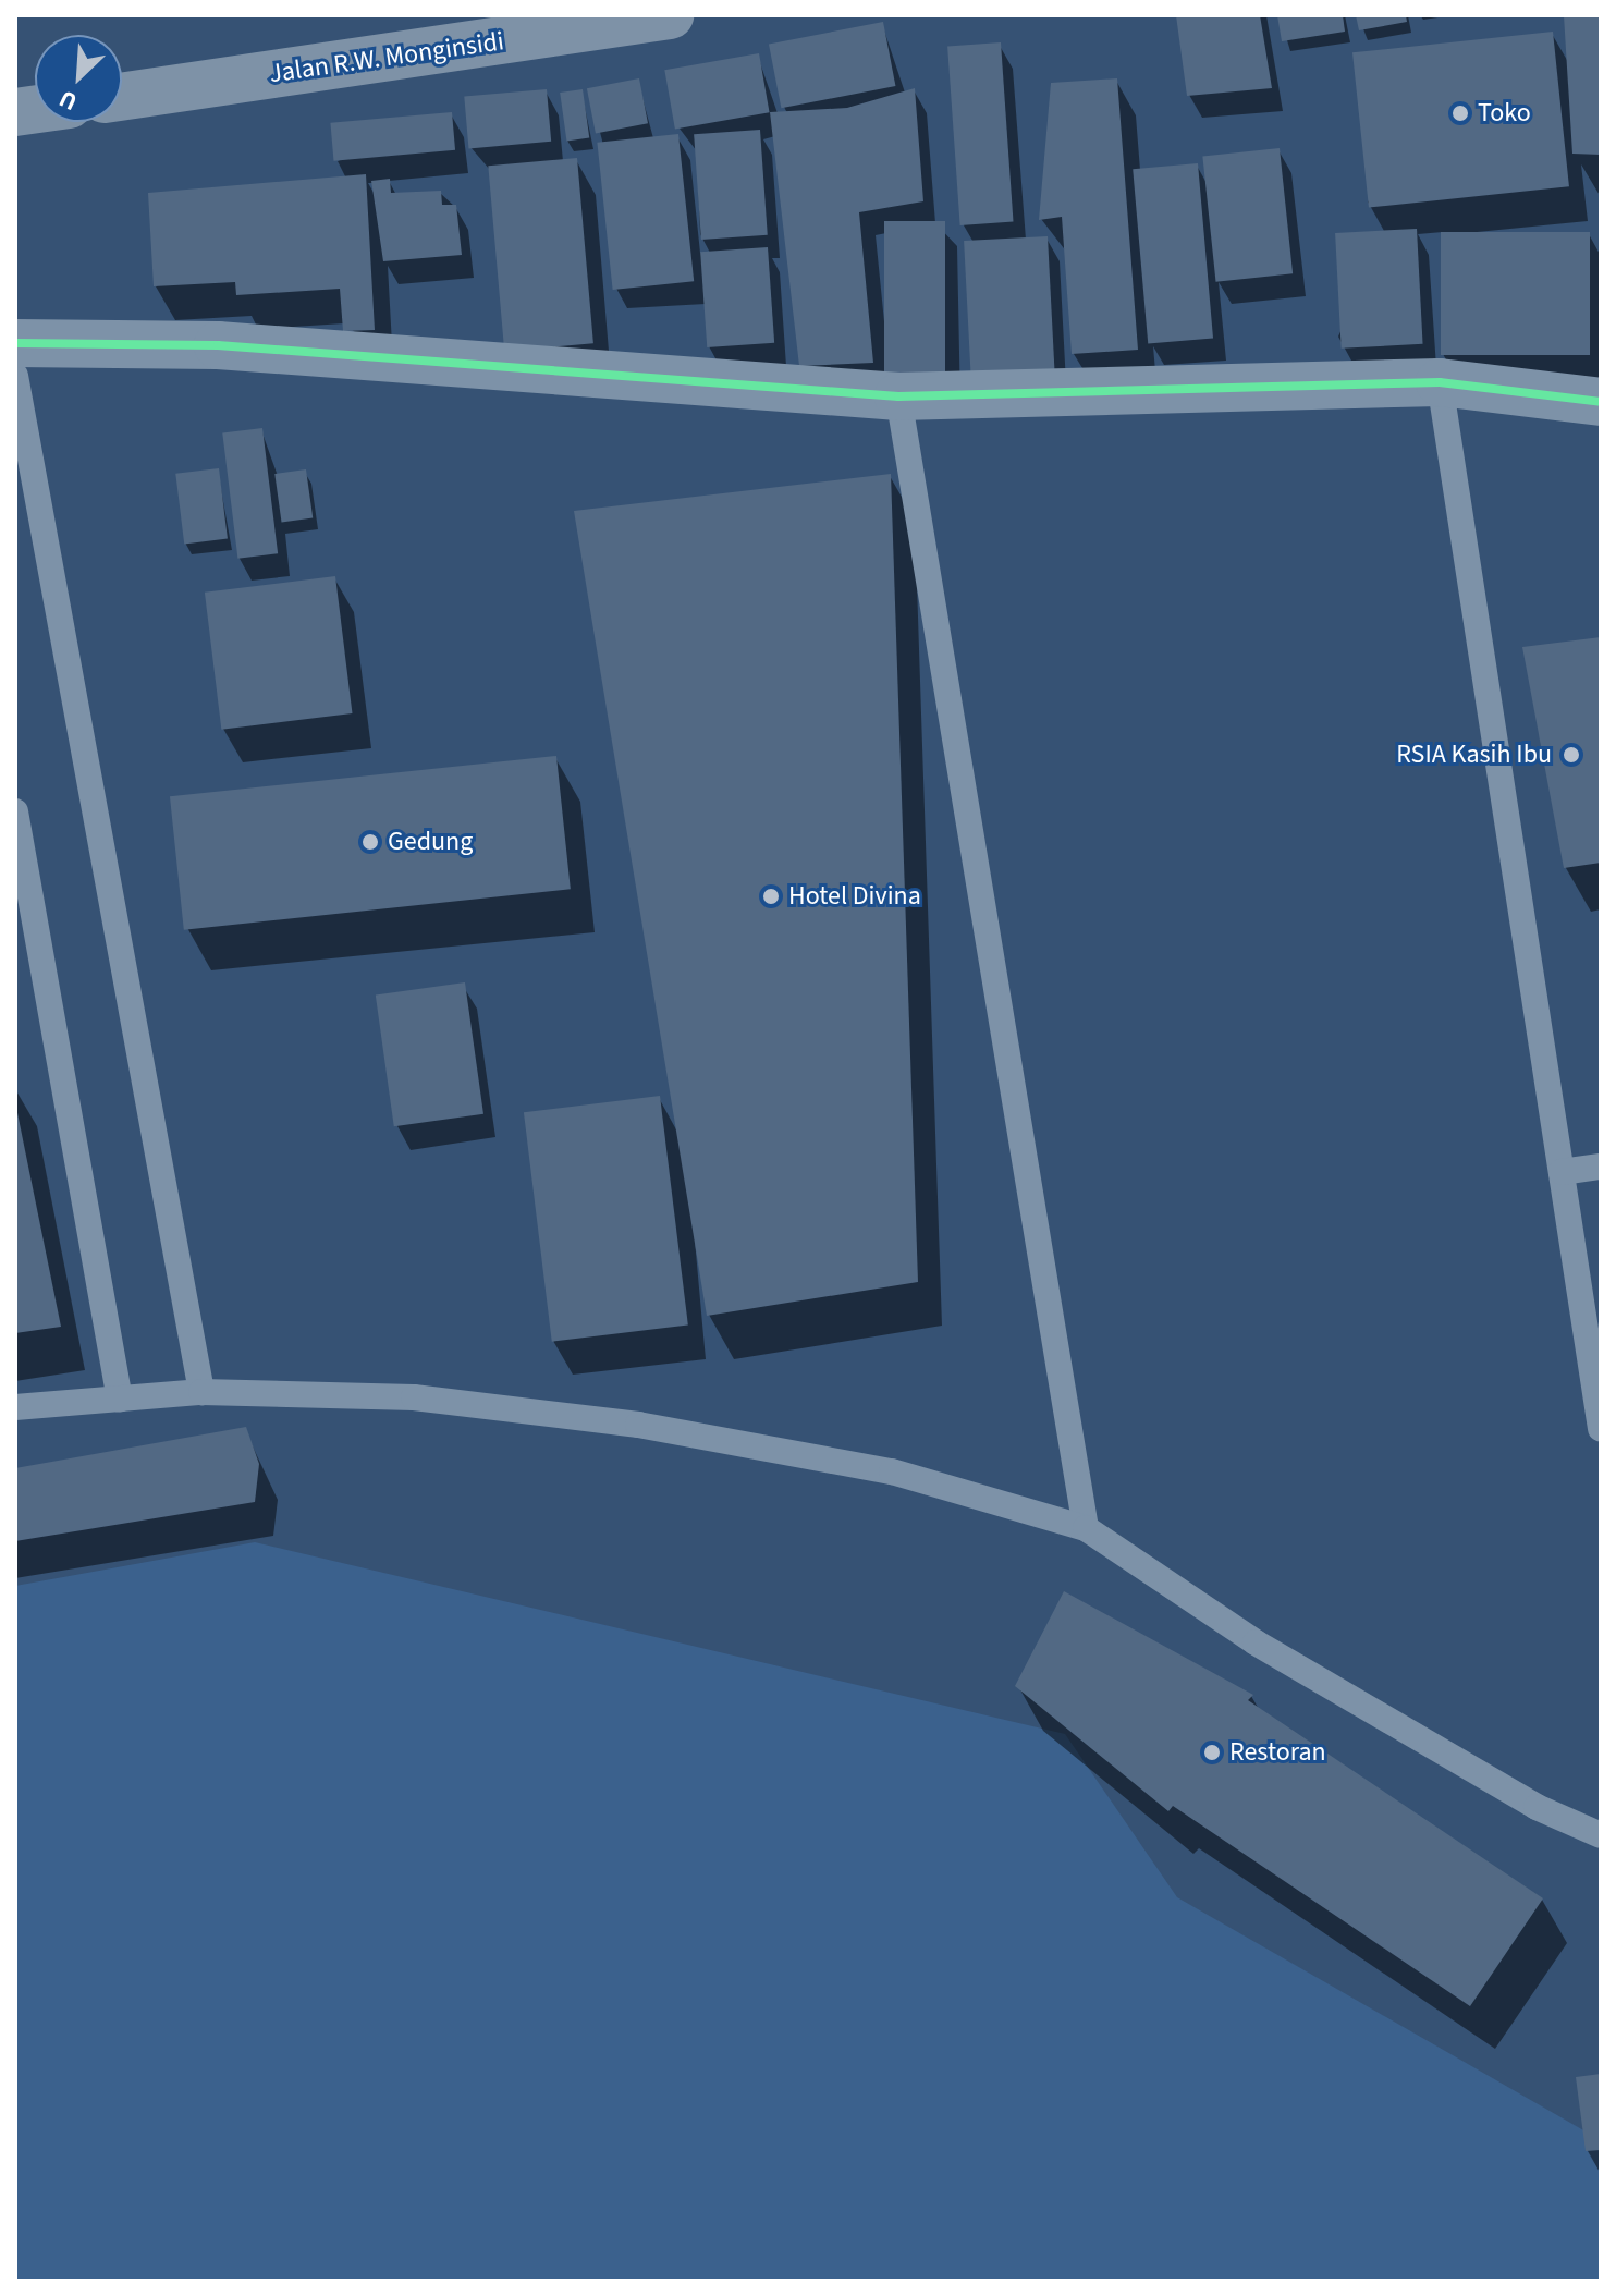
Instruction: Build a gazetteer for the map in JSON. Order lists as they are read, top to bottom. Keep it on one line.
{"streets":{"highway":["Jalan R.W. Monginsidi"]},"places":["Toko","RSIA Kasih Ibu","Gedung","Hotel Divina","Restoran"],"north":"bottom left"}
